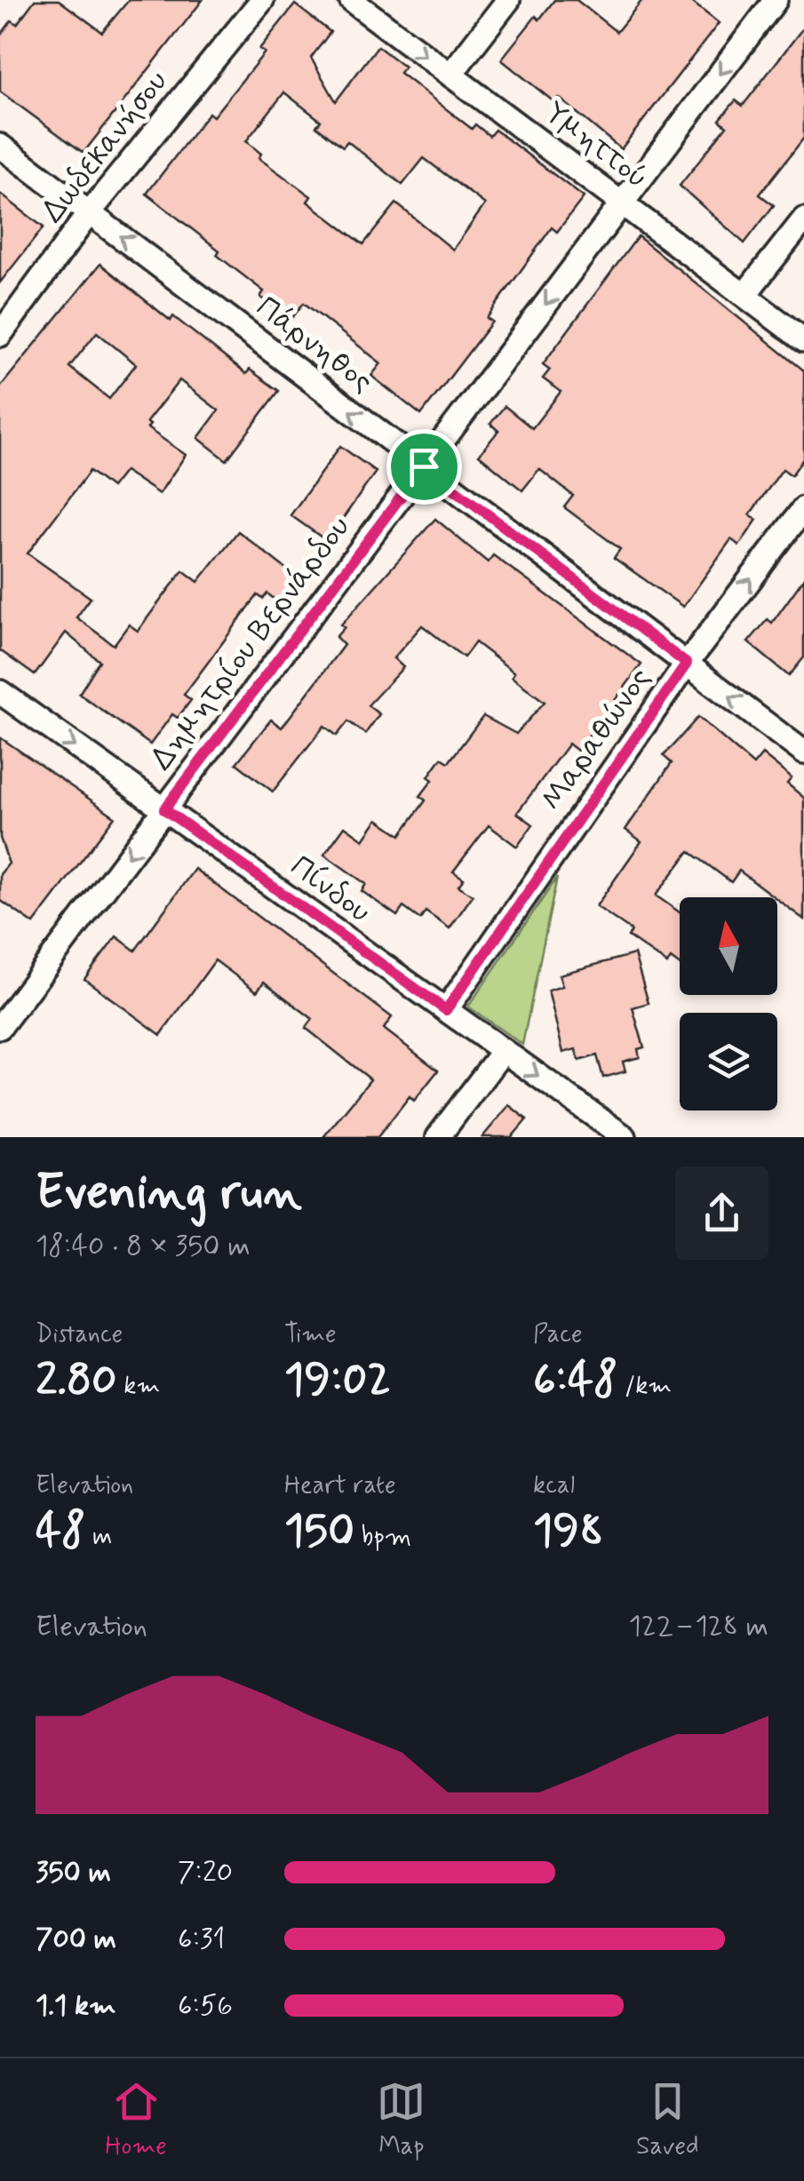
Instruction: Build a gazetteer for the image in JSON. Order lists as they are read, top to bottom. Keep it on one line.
{"streets":{"street":["Υμηττού","Δωδεκανήσου","Πάρνηθος","Δημητρίου Βερνάρδου","Μαραθώνος","Πίνδου"]},"crossings":[["Υμηττού","Δημητρίου Βερνάρδου"],["Δωδεκανήσου","Πάρνηθος"],["Πάρνηθος","Δημητρίου Βερνάρδου"],["Πάρνηθος","Μαραθώνος"],["Δημητρίου Βερνάρδου","Πίνδου"],["Μαραθώνος","Πίνδου"]],"one_way":["Πάρνηθος","Δημητρίου Βερνάρδου","Πίνδου"],"north":"top","page":{"heading":["Evening run","18:40 · 8 × 350 m"],"stats":[["Distance","2.80 km"],["Time","19:02"],["Pace","6:48 /km"],["Elevation","48 m"],["Heart rate","150 bpm"],["kcal","198"]],"chart":["Elevation","122–128 m"],"list":[{"name":"350 m","note":"7:20"},{"name":"700 m","note":"6:31"},{"name":"1.1 km","note":"6:56"}],"tabs":["Home","Map","Saved"]}}
